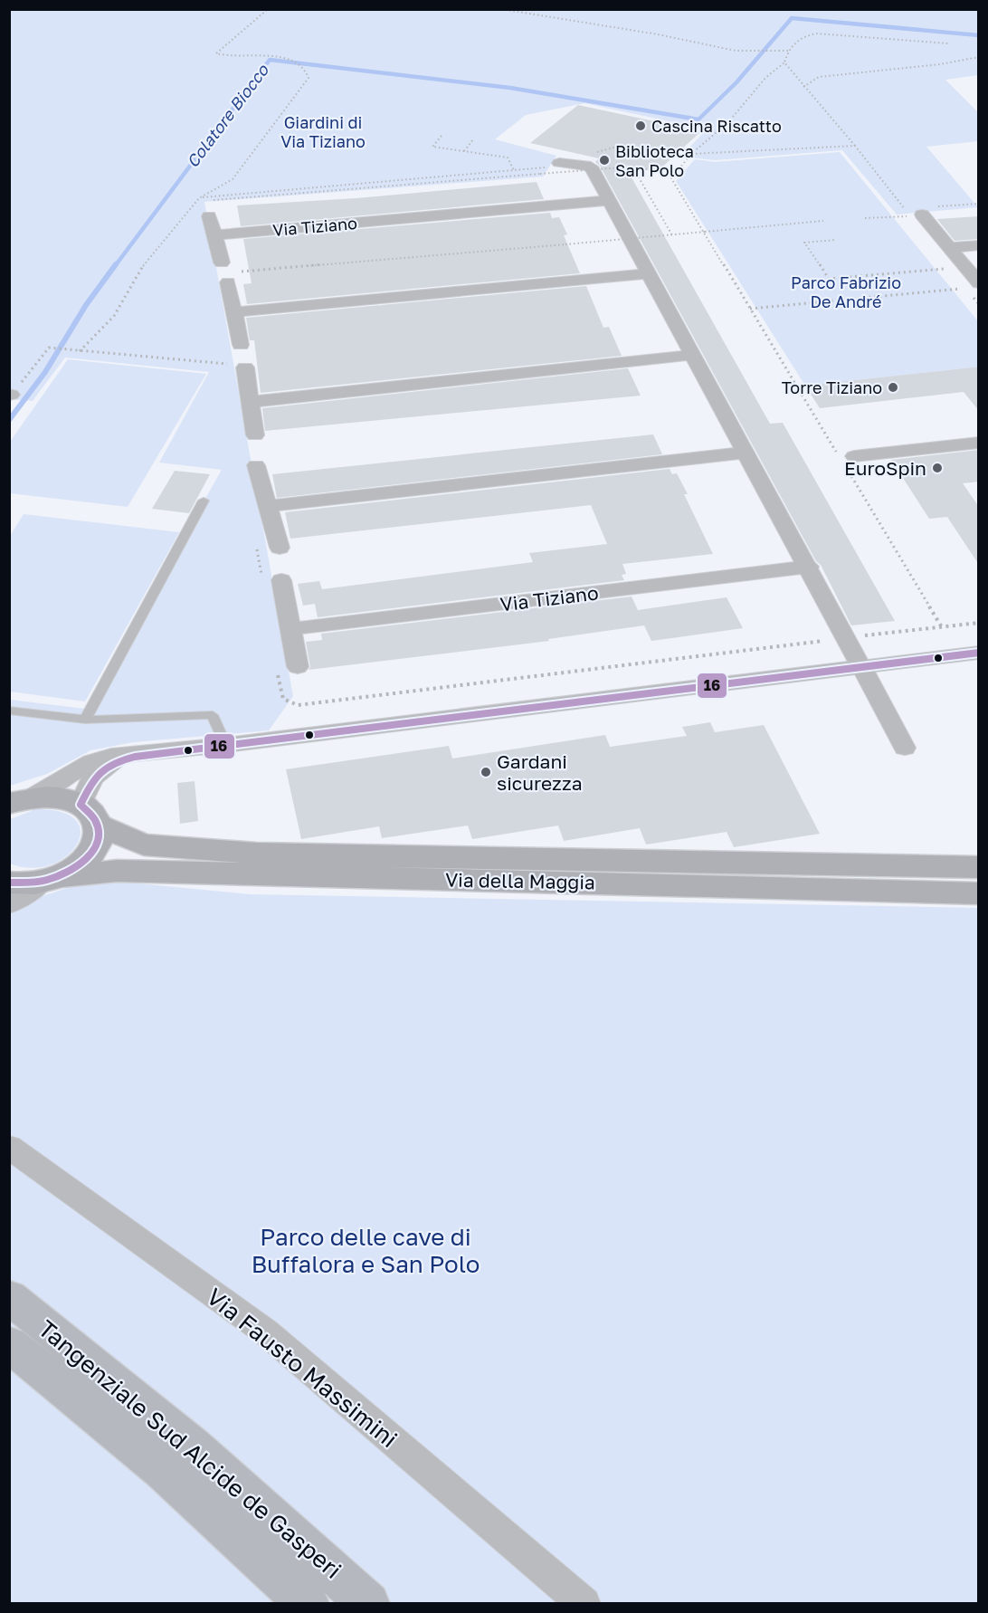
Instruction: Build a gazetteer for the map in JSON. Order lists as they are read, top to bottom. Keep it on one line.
{"streets":{"highway":["Tangenziale Sud Alcide de Gasperi"],"street":["Via Tiziano","Via della Maggia","Via Fausto Massimini"]},"water":["Colatore Biocco"],"parks":["Giardini di Via Tiziano","Parco Fabrizio De André","Parco delle cave di Buffalora e San Polo"],"places":["Cascina Riscatto","Biblioteca San Polo","Torre Tiziano","EuroSpin","Gardani sicurezza"],"lines":["transit line 16"]}
